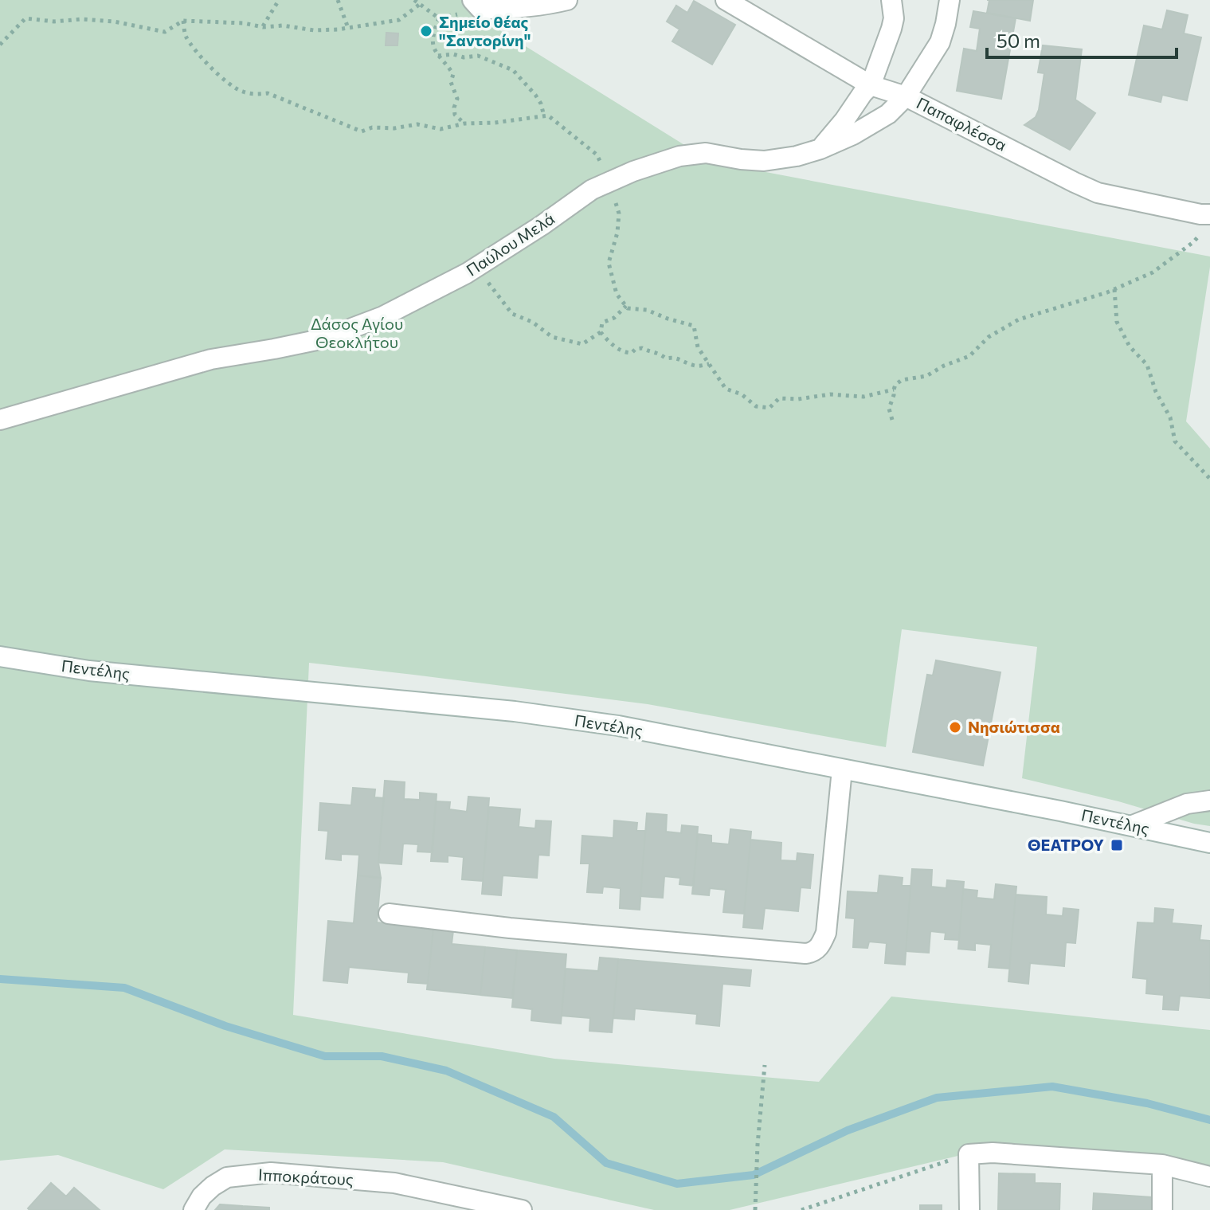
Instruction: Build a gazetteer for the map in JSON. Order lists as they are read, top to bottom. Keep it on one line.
{"streets":{"street":["Παπαφλέσσα","Παύλου Μελά","Πεντέλης","Ιπποκράτους"]},"crossings":[["Παπαφλέσσα","Παύλου Μελά"]],"parks":["Δάσος Αγίου Θεοκλήτου"],"places":{"other":["Σημείο θέας \"Σαντορίνη\"","Νησιώτισσα"],"transit":["ΘΕΑΤΡΟΥ"]},"scale_bar":"50 m"}
